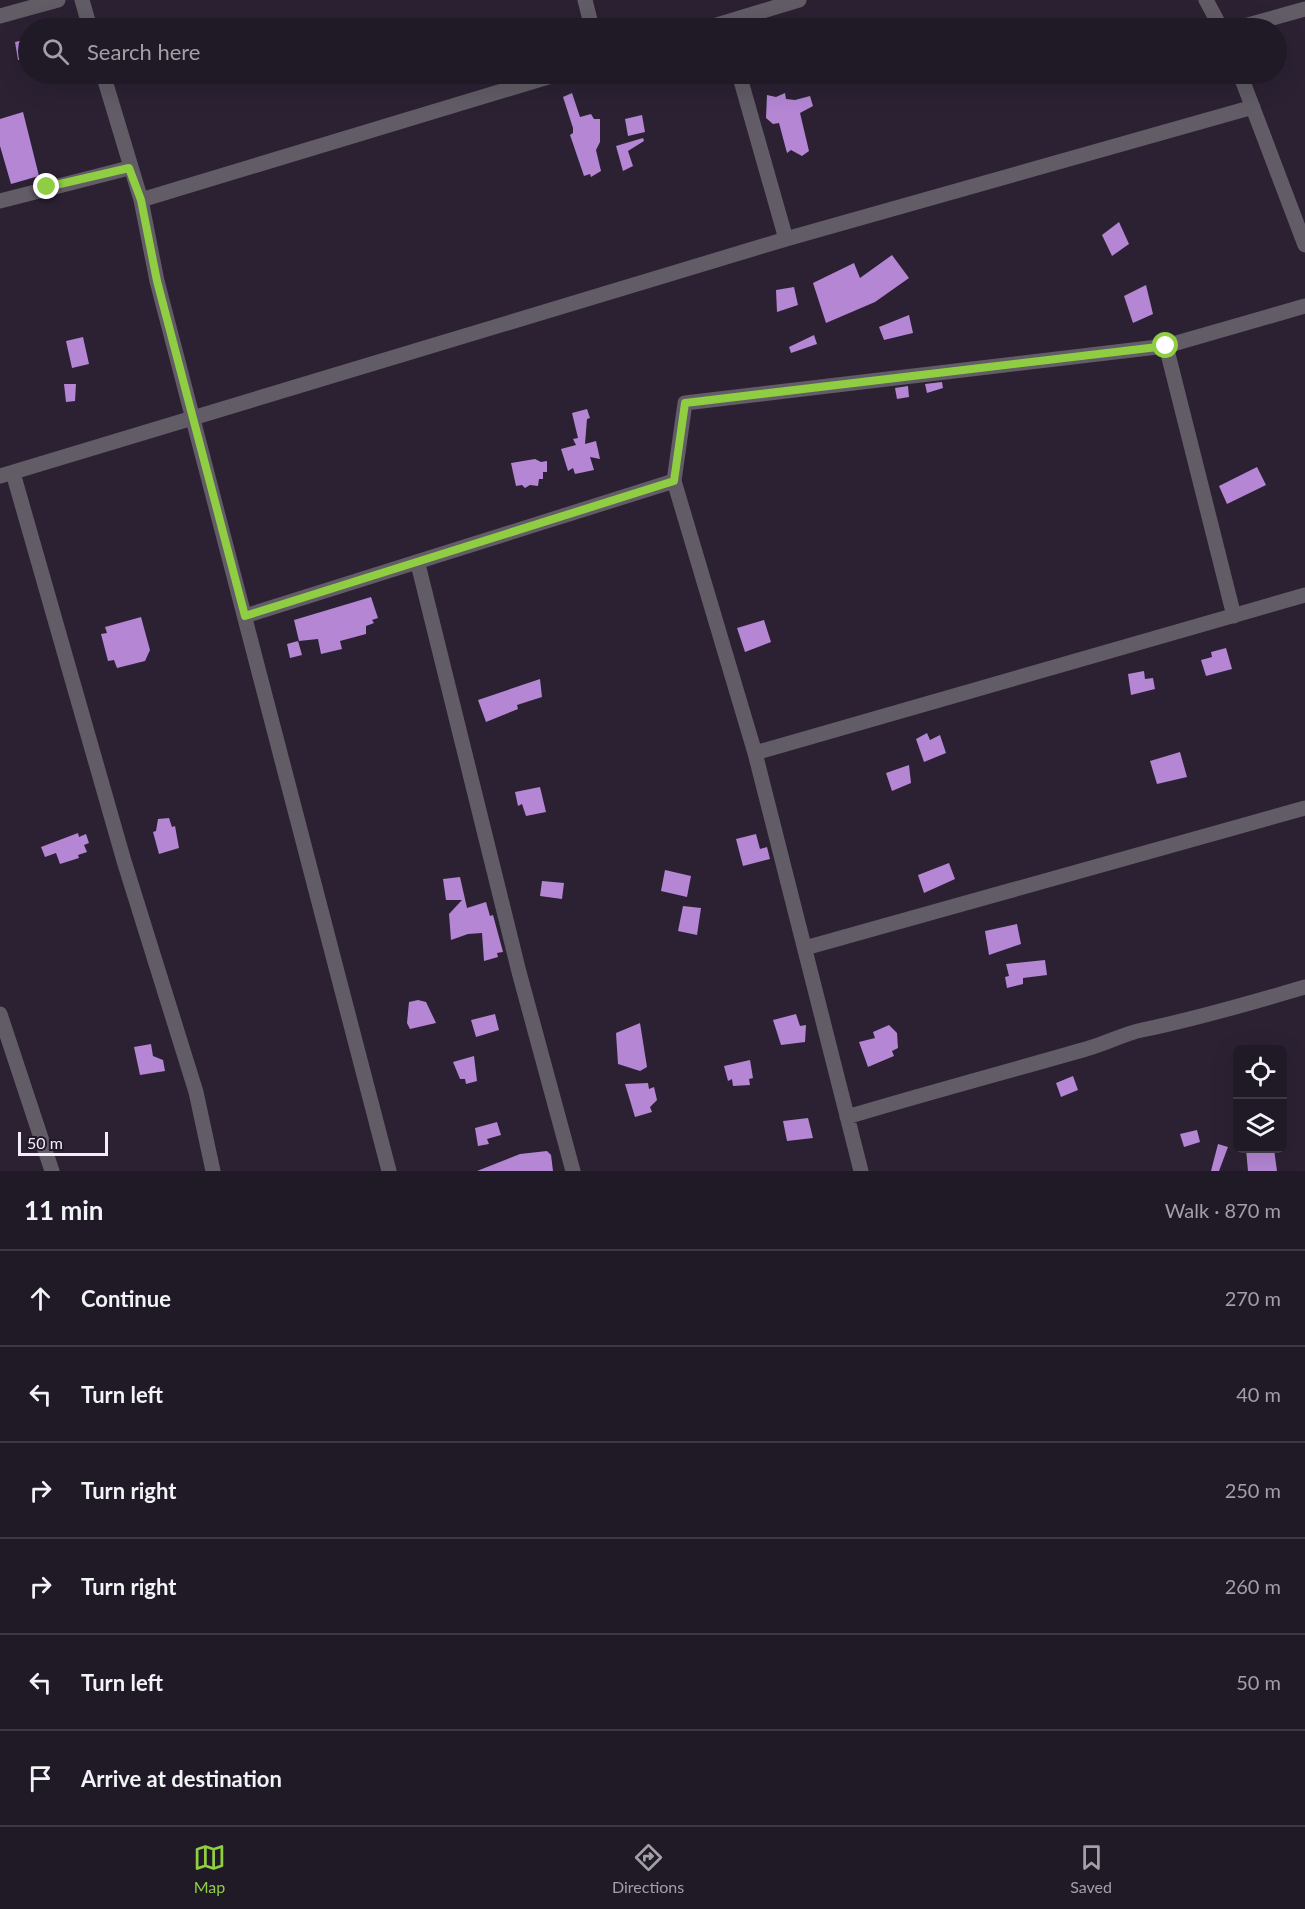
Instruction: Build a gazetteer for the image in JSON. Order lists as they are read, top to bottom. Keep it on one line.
{"scale_bar":"50 m","page":{"search":"Search here","scale":"50 m","heading":["11 min","Walk · 870 m"],"list":[["Continue","270 m"],["Turn left","40 m"],["Turn right","250 m"],["Turn right","260 m"],["Turn left","50 m"],"Arrive at destination"],"nav":["Map","Directions","Saved"]}}
